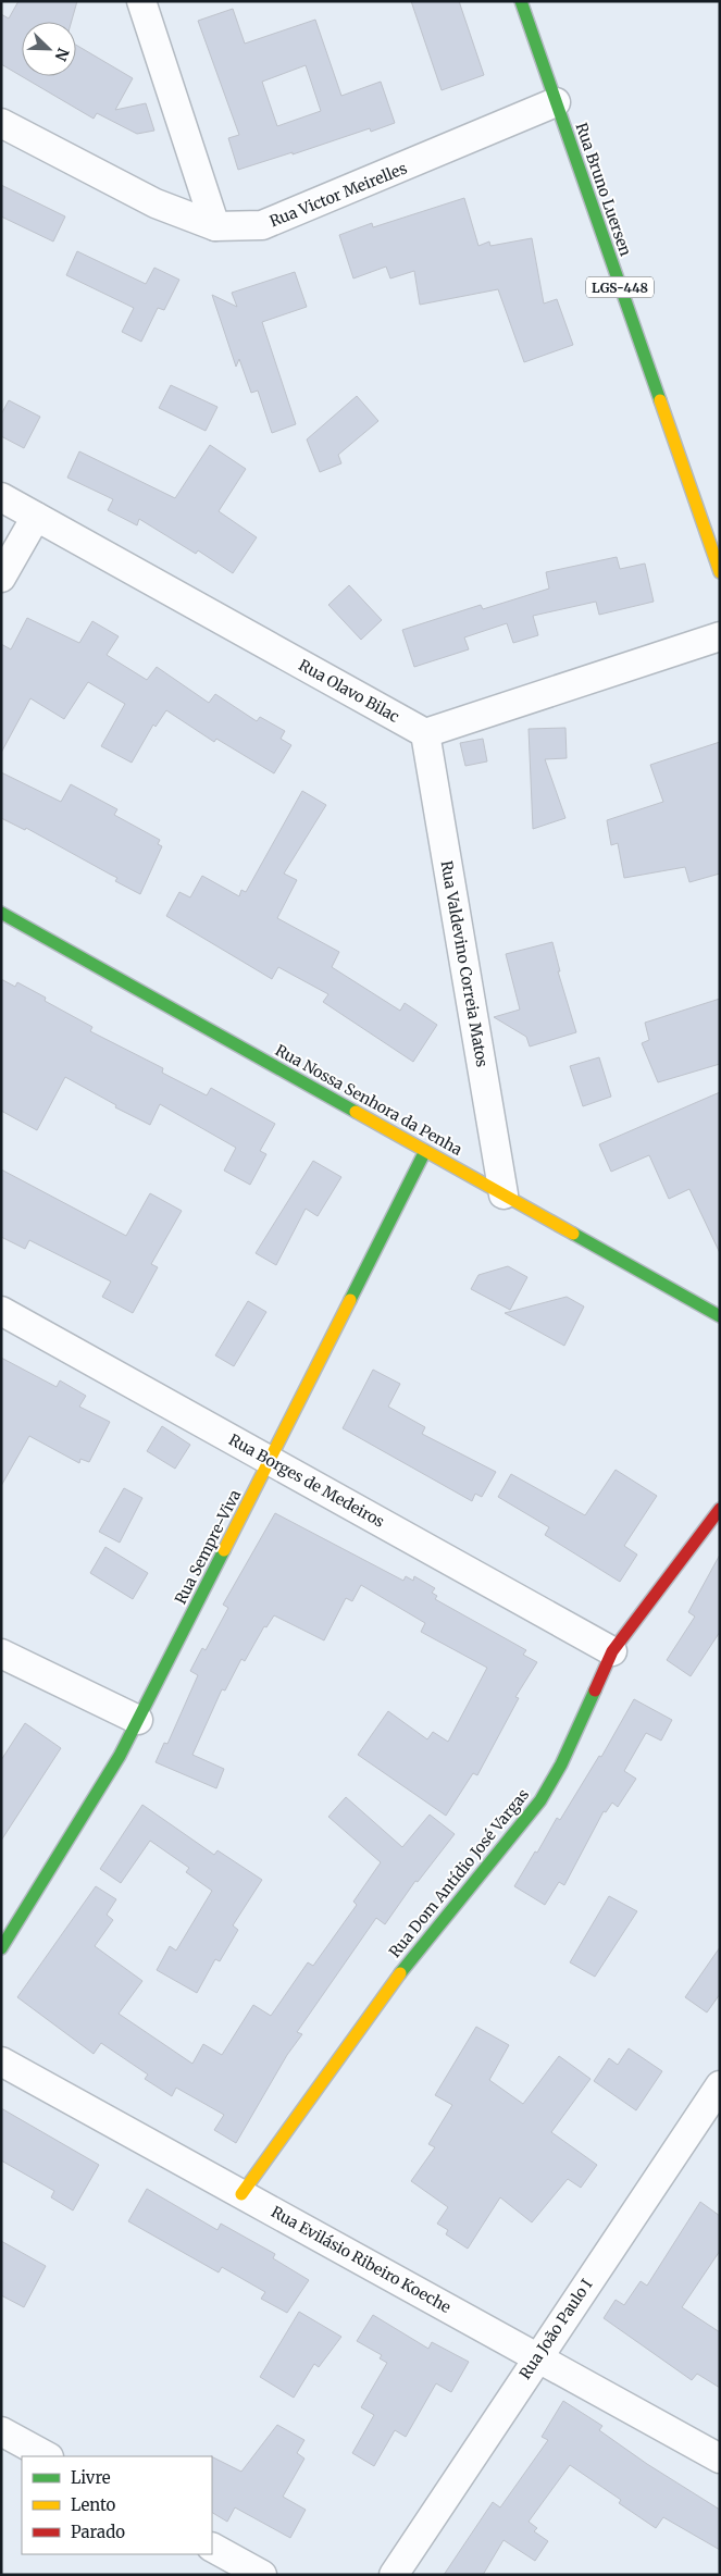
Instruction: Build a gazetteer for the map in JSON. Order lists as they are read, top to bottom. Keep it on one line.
{"streets":{"street":["Rua Bruno Luersen","Rua Victor Meirelles","LGS-448","Rua Olavo Bilac","Rua Valdevino Correia Matos","Rua Nossa Senhora da Penha","Rua Borges de Medeiros","Rua Sempre-Viva","Rua Dom Antídio José Vargas","Rua Evilásio Ribeiro Koeche","Rua João Paulo I"]},"crossings":[["Rua Bruno Luersen","Rua Victor Meirelles"],["Rua Olavo Bilac","Rua Valdevino Correia Matos"],["Rua Valdevino Correia Matos","Rua Nossa Senhora da Penha"],["Rua Nossa Senhora da Penha","Rua Sempre-Viva"],["Rua Borges de Medeiros","Rua Sempre-Viva"],["Rua Borges de Medeiros","Rua Dom Antídio José Vargas"],["Rua Dom Antídio José Vargas","Rua Evilásio Ribeiro Koeche"],["Rua Evilásio Ribeiro Koeche","Rua João Paulo I"]],"legend":["Livre","Lento","Parado"],"north":"bottom right"}
